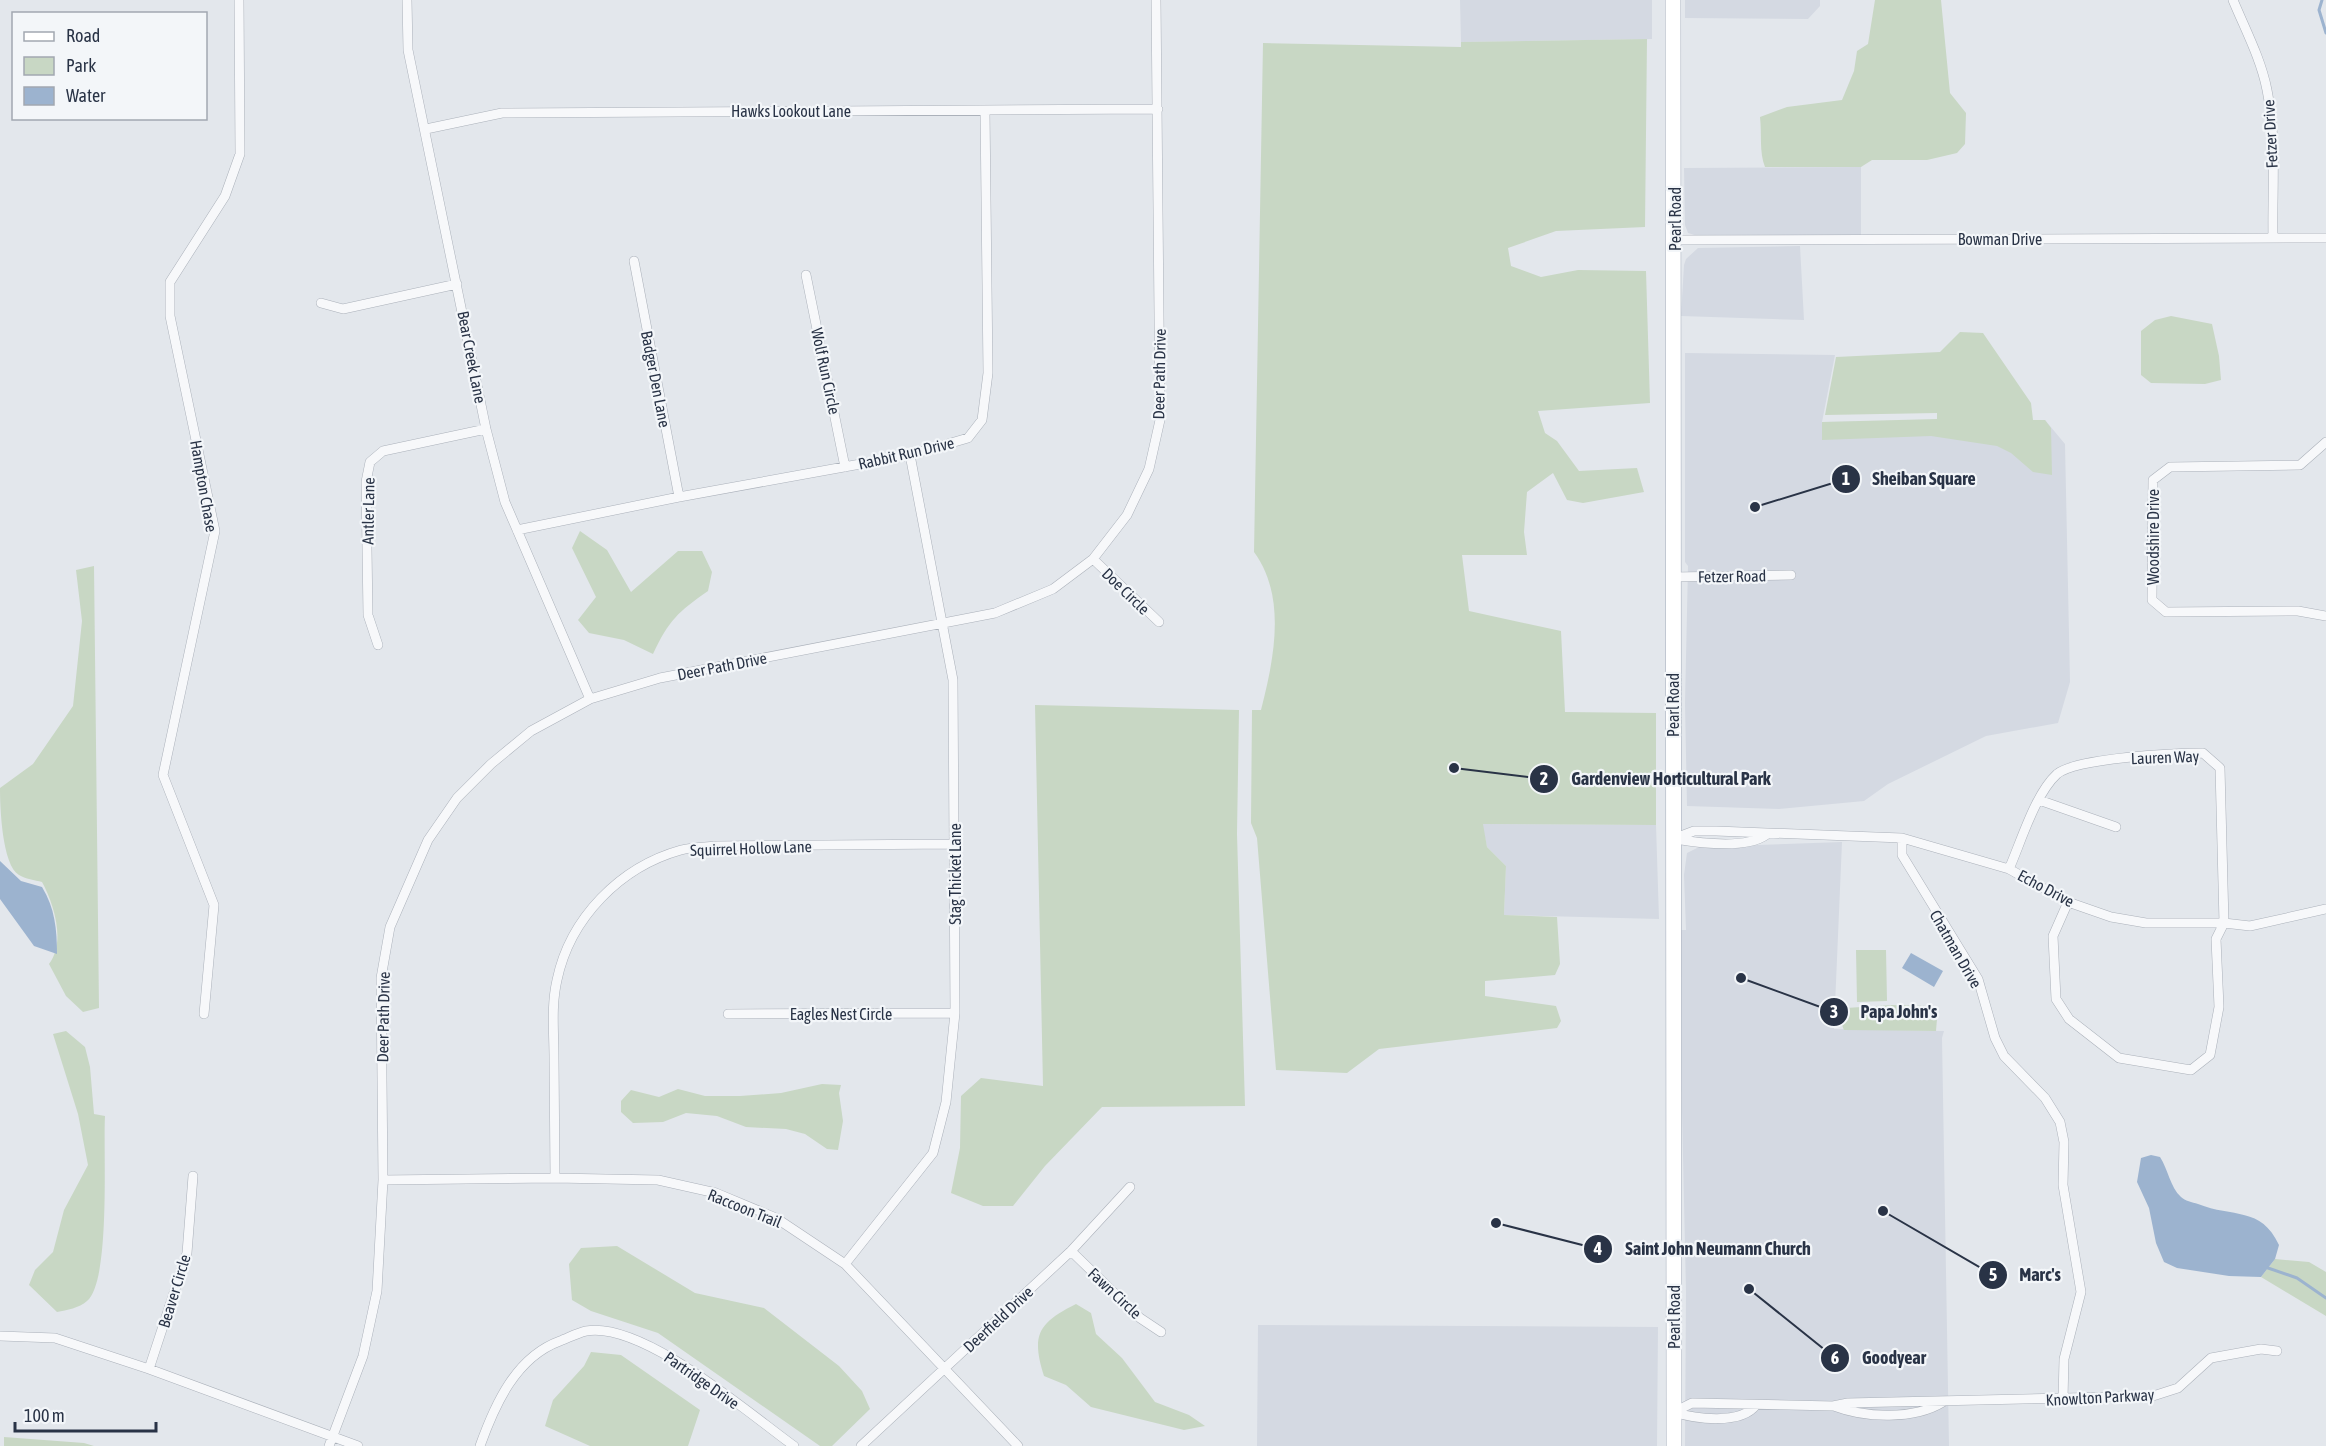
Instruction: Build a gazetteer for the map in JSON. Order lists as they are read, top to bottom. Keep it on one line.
{"streets":{"main road":["Pearl Road"],"street":["Hawks Lookout Lane","Fetzer Drive","Bowman Drive","Bear Creek Lane","Wolf Run Circle","Deer Path Drive","Badger Den Lane","Rabbit Run Drive","Hampton Chase","Antler Lane","Woodshire Drive","Fetzer Road","Doe Circle","Lauren Way","Squirrel Hollow Lane","Stag Thicket Lane","Echo Drive","Chatman Drive","Eagles Nest Circle","Raccoon Trail","Beaver Circle","Fawn Circle","Deerfield Drive","Partridge Drive","Knowlton Parkway"]},"crossings":[["Hawks Lookout Lane","Bear Creek Lane"],["Hawks Lookout Lane","Deer Path Drive"],["Hawks Lookout Lane","Rabbit Run Drive"],["Fetzer Drive","Bowman Drive"],["Pearl Road","Bowman Drive"],["Pearl Road","Fetzer Road"],["Pearl Road","Echo Drive"],["Pearl Road","Knowlton Parkway"],["Bear Creek Lane","Deer Path Drive"],["Bear Creek Lane","Rabbit Run Drive"],["Bear Creek Lane","Antler Lane"],["Wolf Run Circle","Rabbit Run Drive"],["Deer Path Drive","Doe Circle"],["Deer Path Drive","Stag Thicket Lane"],["Deer Path Drive","Raccoon Trail"],["Badger Den Lane","Rabbit Run Drive"],["Rabbit Run Drive","Stag Thicket Lane"],["Lauren Way","Echo Drive"],["Squirrel Hollow Lane","Stag Thicket Lane"],["Squirrel Hollow Lane","Raccoon Trail"],["Stag Thicket Lane","Eagles Nest Circle"],["Stag Thicket Lane","Raccoon Trail"],["Echo Drive","Chatman Drive"],["Chatman Drive","Knowlton Parkway"],["Raccoon Trail","Deerfield Drive"],["Fawn Circle","Deerfield Drive"]],"places":["Sheiban Square","Gardenview Horticultural Park","Papa John's","Marc's","Saint John Neumann Church","Goodyear"],"legend":["Road","Park","Water"],"scale_bar":"100 m"}
